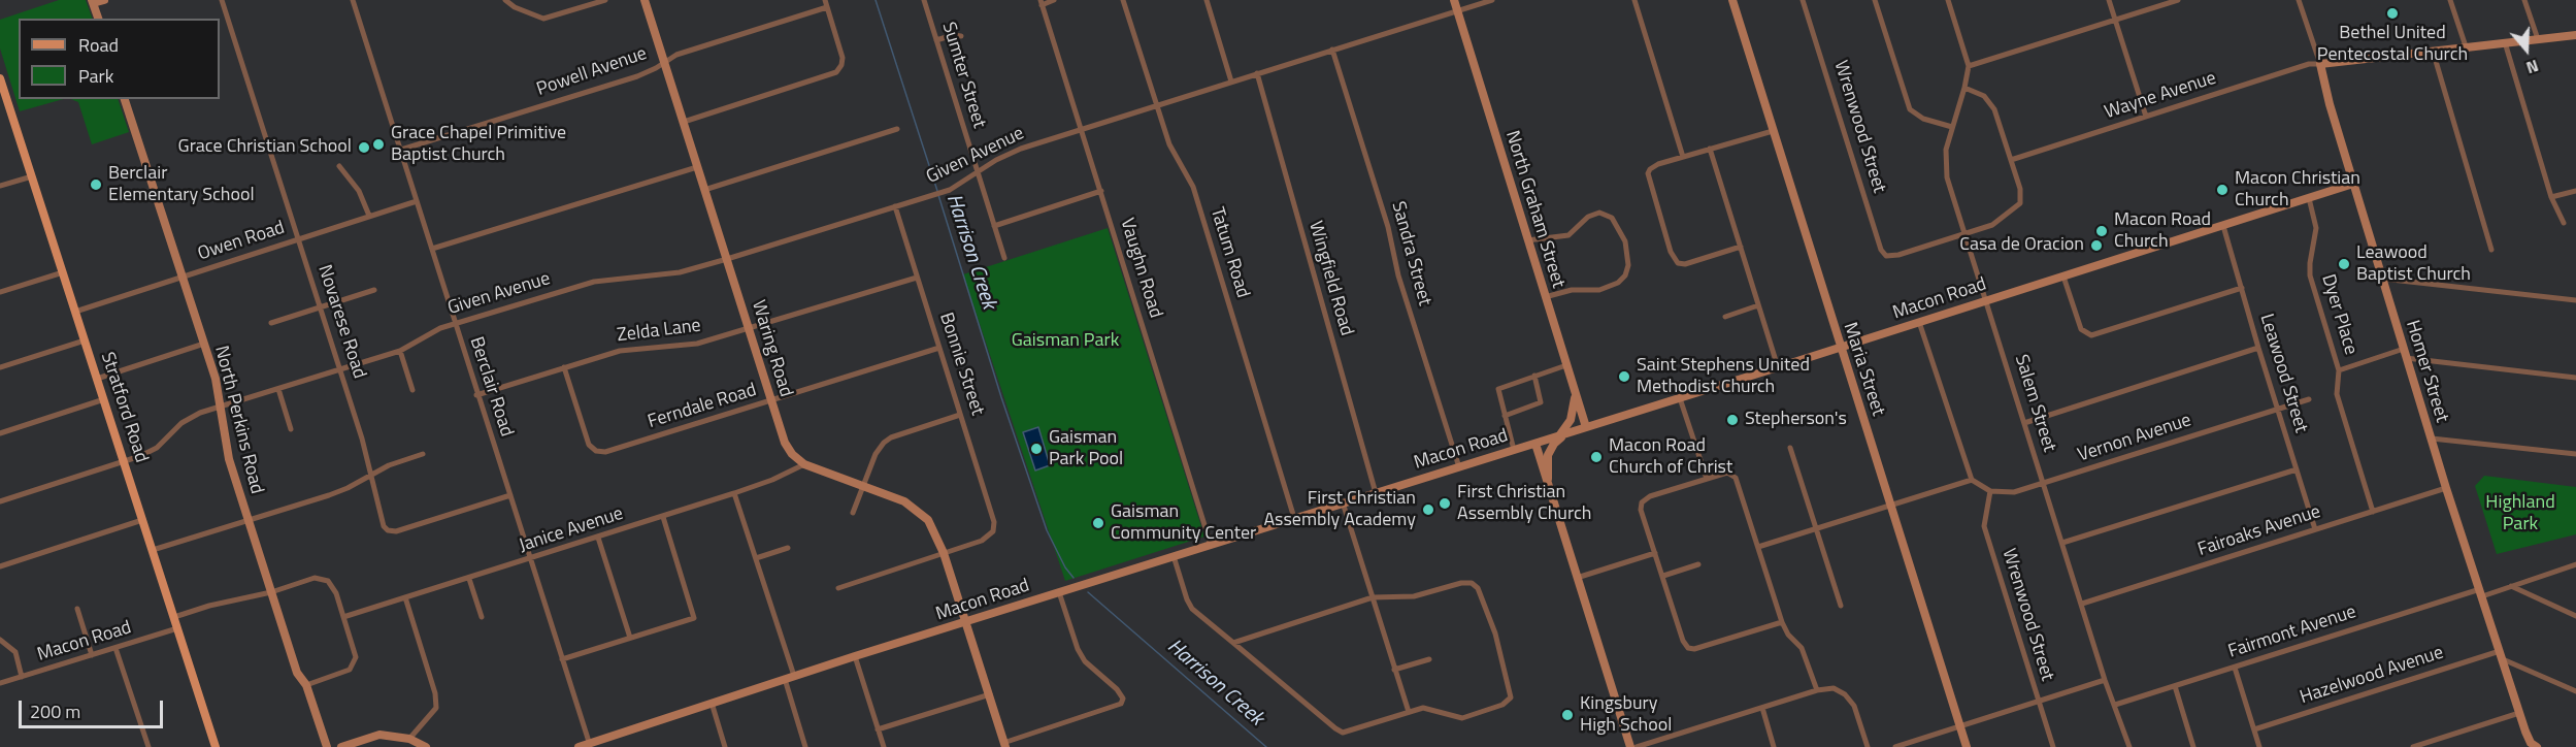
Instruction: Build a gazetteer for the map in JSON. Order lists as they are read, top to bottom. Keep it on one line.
{"streets":{"main road":["North Graham Street","Macon Road","Waring Road","Maria Street","Homer Street","Stratford Road","North Perkins Road"],"street":["Powell Avenue","Sumter Street","Wayne Avenue","Wrenwood Street","Given Avenue","Owen Road","Tatum Road","Sandra Street","Vaughn Road","Wingfield Road","Dyer Place","Novarese Road","Zelda Lane","Bonnie Street","Leawood Street","Berclair Road","Salem Street","Ferndale Road","Vernon Avenue","Janice Avenue","Fairoaks Avenue","Fairmont Avenue","Hazelwood Avenue"]},"crossings":[["Powell Avenue","Waring Road"],["Powell Avenue","Berclair Road"],["Sumter Street","Given Avenue"],["Wayne Avenue","Homer Street"],["Wrenwood Street","Salem Street"],["Wrenwood Street","Vernon Avenue"],["Given Avenue","North Graham Street"],["Given Avenue","Tatum Road"],["Given Avenue","Sandra Street"],["Given Avenue","Vaughn Road"],["Given Avenue","Wingfield Road"],["Given Avenue","Novarese Road"],["Given Avenue","Waring Road"],["Given Avenue","Bonnie Street"],["Given Avenue","Berclair Road"],["Given Avenue","Stratford Road"],["Given Avenue","North Perkins Road"],["North Graham Street","Macon Road"],["Owen Road","Novarese Road"],["Owen Road","Berclair Road"],["Owen Road","Stratford Road"],["Owen Road","North Perkins Road"],["Tatum Road","Macon Road"],["Sandra Street","Macon Road"],["Vaughn Road","Macon Road"],["Wingfield Road","Macon Road"],["Macon Road","Dyer Place"],["Macon Road","Maria Street"],["Macon Road","Homer Street"],["Macon Road","Leawood Street"],["Macon Road","Berclair Road"],["Macon Road","Salem Street"],["Macon Road","Stratford Road"],["Dyer Place","Fairoaks Avenue"],["Novarese Road","Berclair Road"],["Zelda Lane","Waring Road"],["Zelda Lane","Bonnie Street"],["Zelda Lane","Berclair Road"],["Zelda Lane","Ferndale Road"],["Waring Road","Ferndale Road"],["Waring Road","Janice Avenue"],["Bonnie Street","Ferndale Road"],["Homer Street","Fairoaks Avenue"],["Homer Street","Fairmont Avenue"],["Homer Street","Hazelwood Avenue"],["Leawood Street","Vernon Avenue"],["Leawood Street","Fairoaks Avenue"],["Berclair Road","Janice Avenue"],["Salem Street","Vernon Avenue"],["Salem Street","Fairoaks Avenue"],["Salem Street","Fairmont Avenue"]],"water":["Harrison Creek"],"parks":["Gaisman Park","Highland Park"],"places":["Bethel United Pentecostal Church","Grace Chapel Primitive Baptist Church","Grace Christian School","Berclair Elementary School","Macon Christian Church","Macon Road Church","Casa de Oracion","Leawood Baptist Church","Saint Stephens United Methodist Church","Stepherson's","Gaisman Park Pool","Macon Road Church of Christ","First Christian Assembly Church","First Christian Assembly Academy","Gaisman Community Center","Kingsbury High School"],"legend":["Road","Park"],"scale_bar":"200 m","north":"bottom"}
